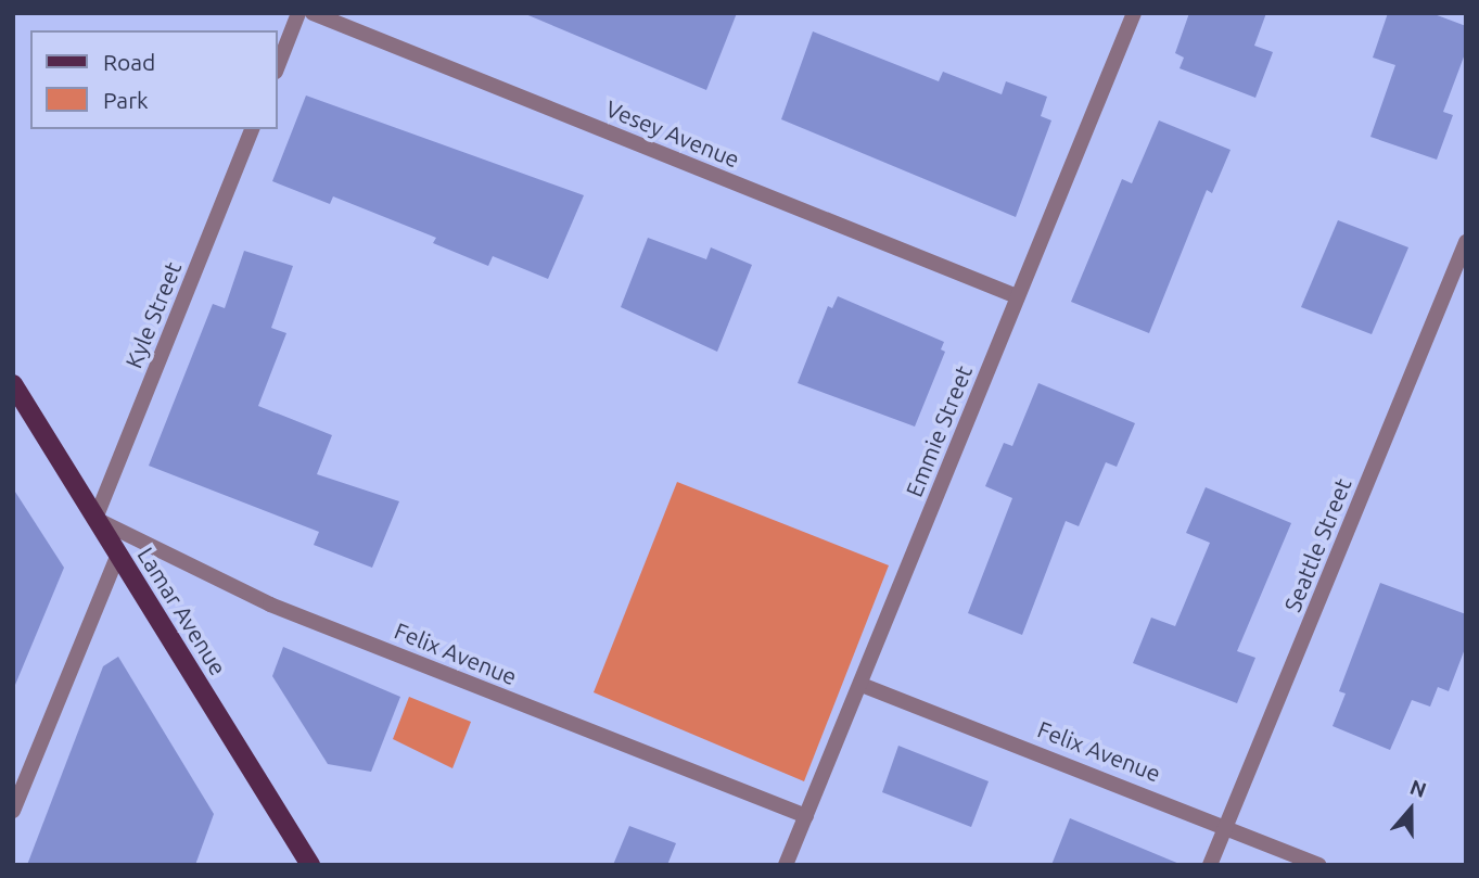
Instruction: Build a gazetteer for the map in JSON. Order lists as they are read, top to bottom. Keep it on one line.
{"streets":{"main road":["Lamar Avenue"],"street":["Vesey Avenue","Kyle Street","Emmie Street","Seattle Street","Felix Avenue"]},"crossings":[["Vesey Avenue","Emmie Street"],["Kyle Street","Lamar Avenue"],["Kyle Street","Felix Avenue"],["Emmie Street","Felix Avenue"],["Seattle Street","Felix Avenue"],["Lamar Avenue","Felix Avenue"]],"legend":["Road","Park"],"north":"top"}
